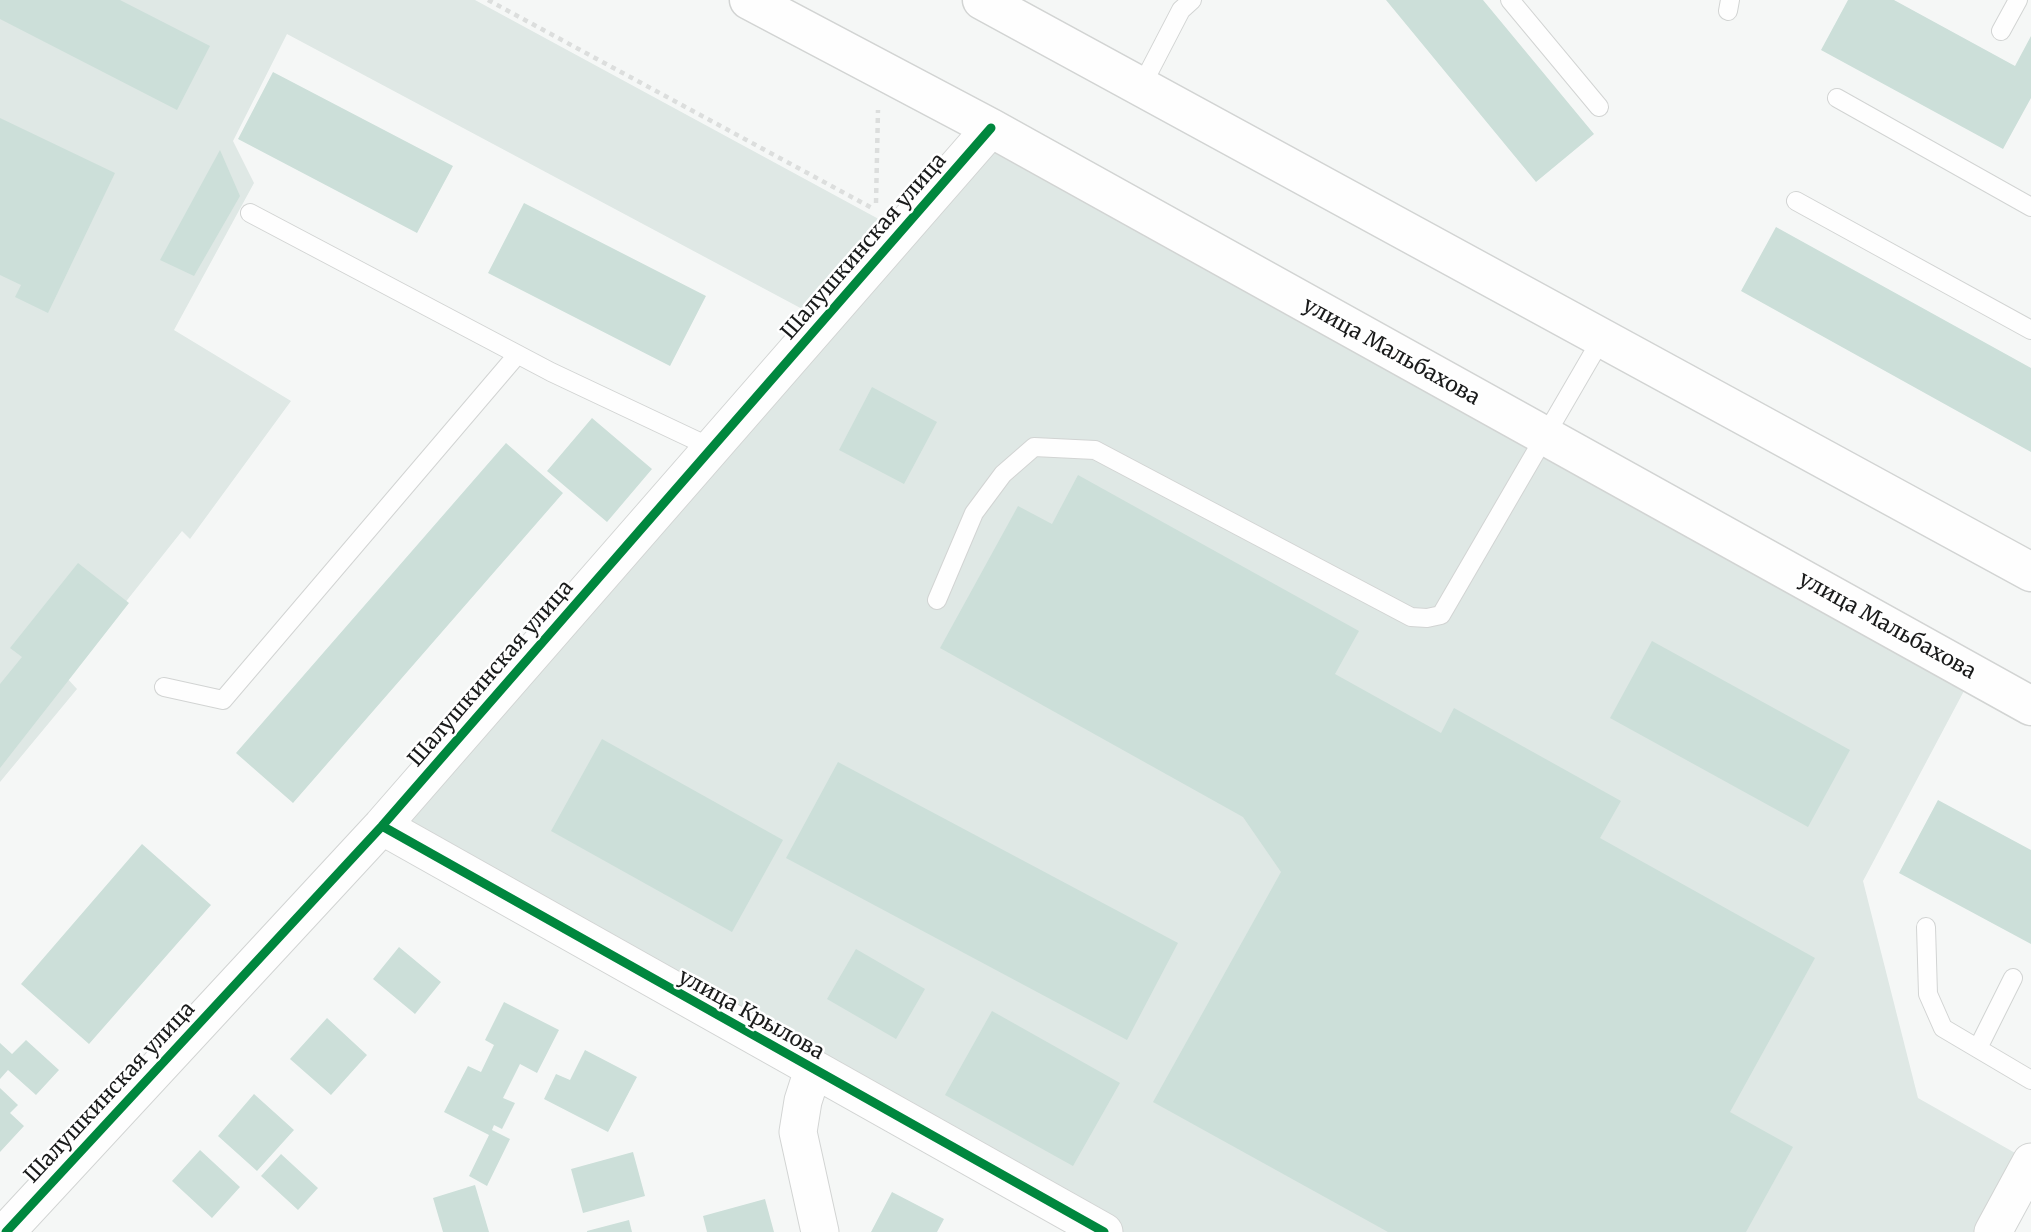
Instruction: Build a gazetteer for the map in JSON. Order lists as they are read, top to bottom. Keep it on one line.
{"streets":{"main road":["улица Мальбахова"],"street":["Шалушкинская улица","улица Крылова"]},"crossings":[["Шалушкинская улица","улица Мальбахова"],["Шалушкинская улица","улица Крылова"]]}
